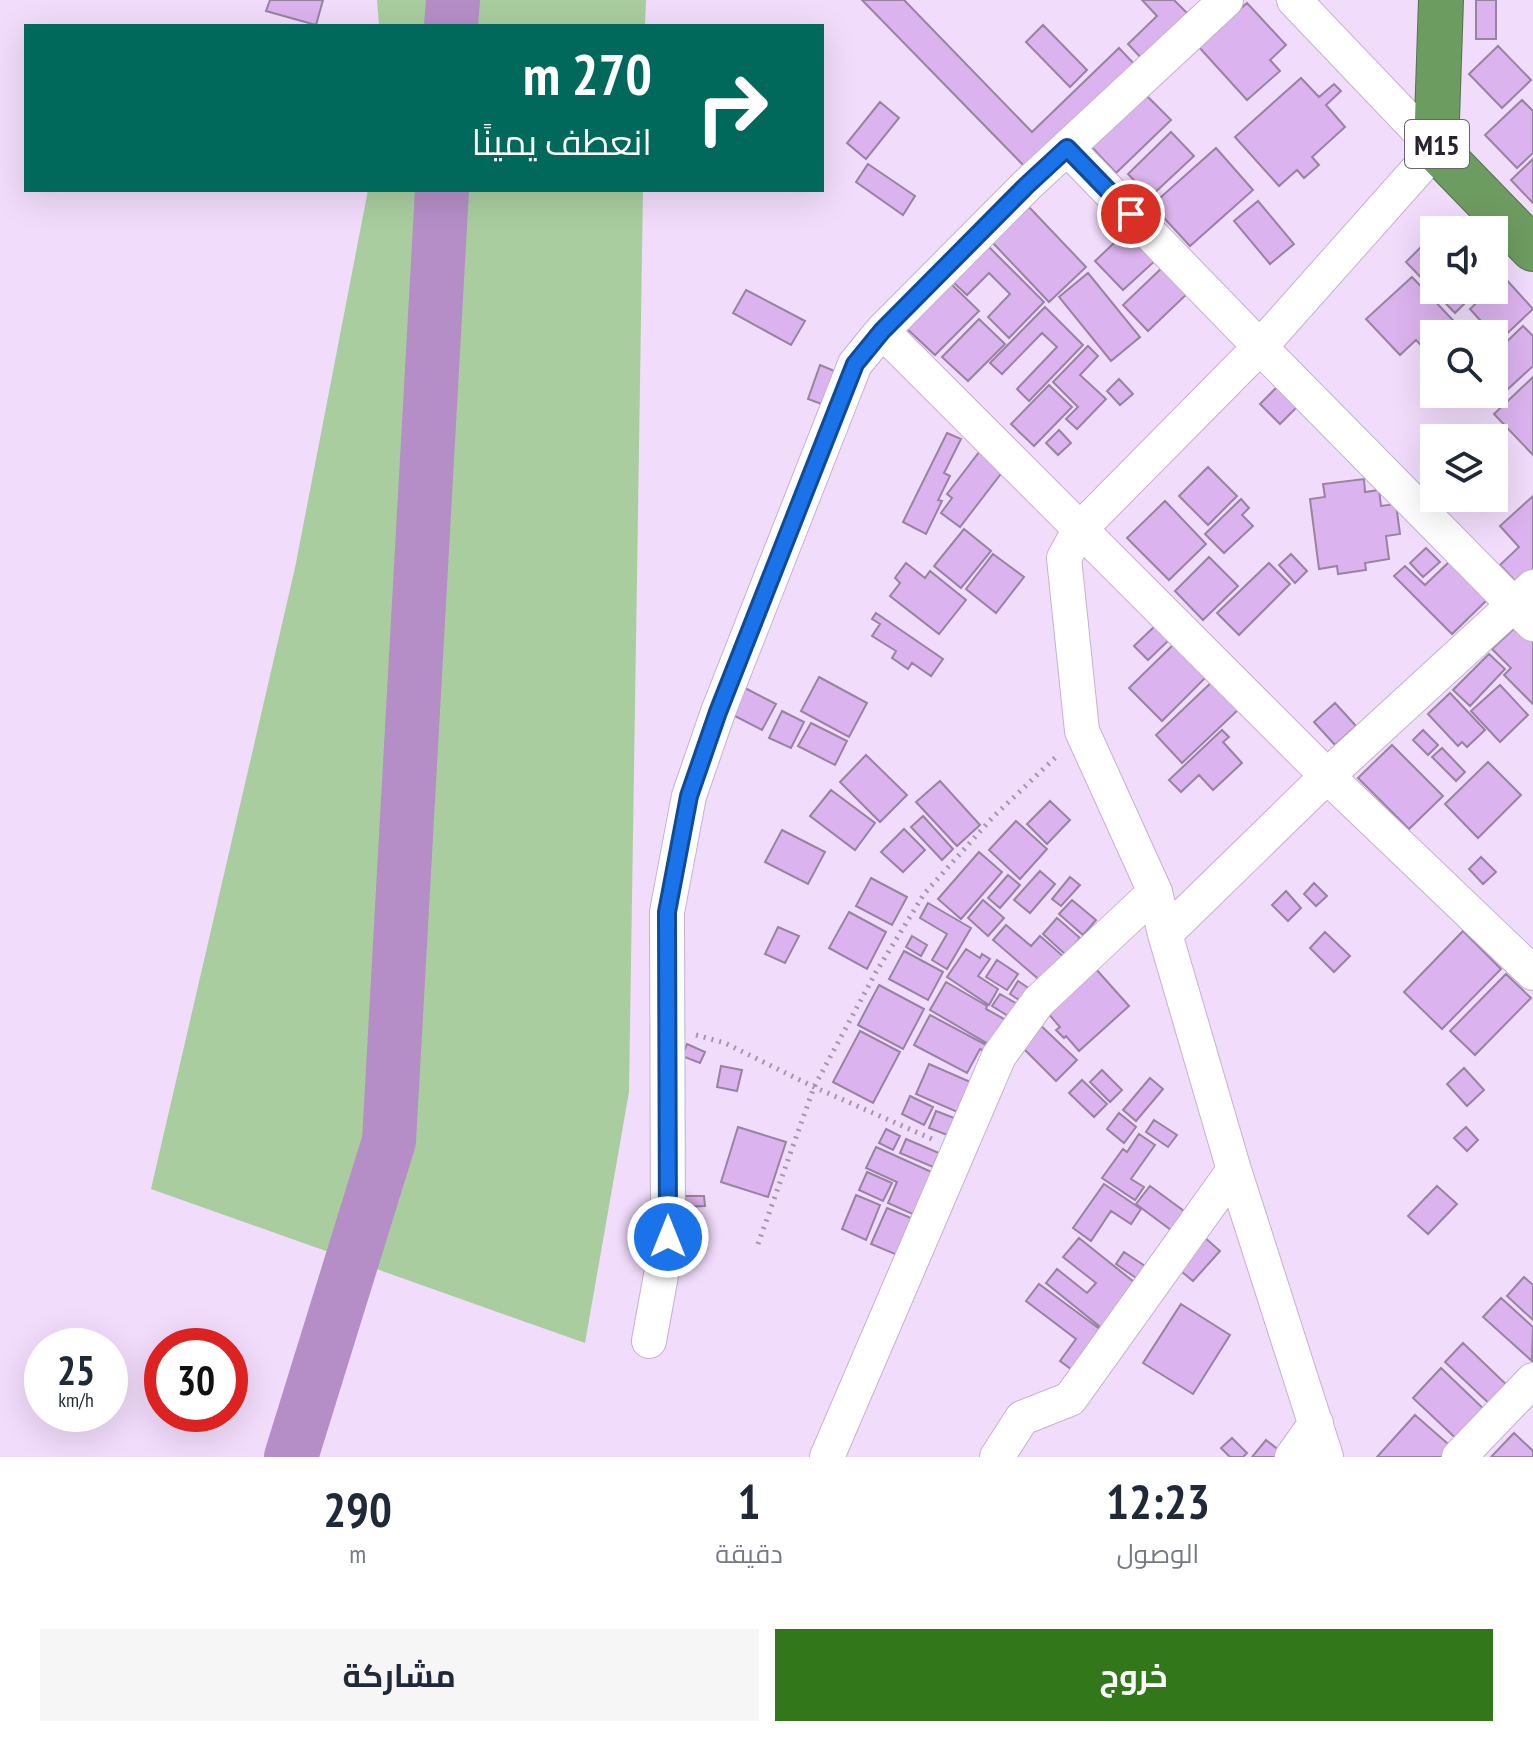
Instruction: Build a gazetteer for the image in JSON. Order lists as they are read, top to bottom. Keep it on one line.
{"streets":{"highway":["M15"]},"page":{"turn":["270 m","انعطف يمينًا"],"speed":"25 km/h","limit":"30","eta":["12:23","الوصول","1","دقيقة","290","m"],"buttons":["خروج","مشاركة"]}}
